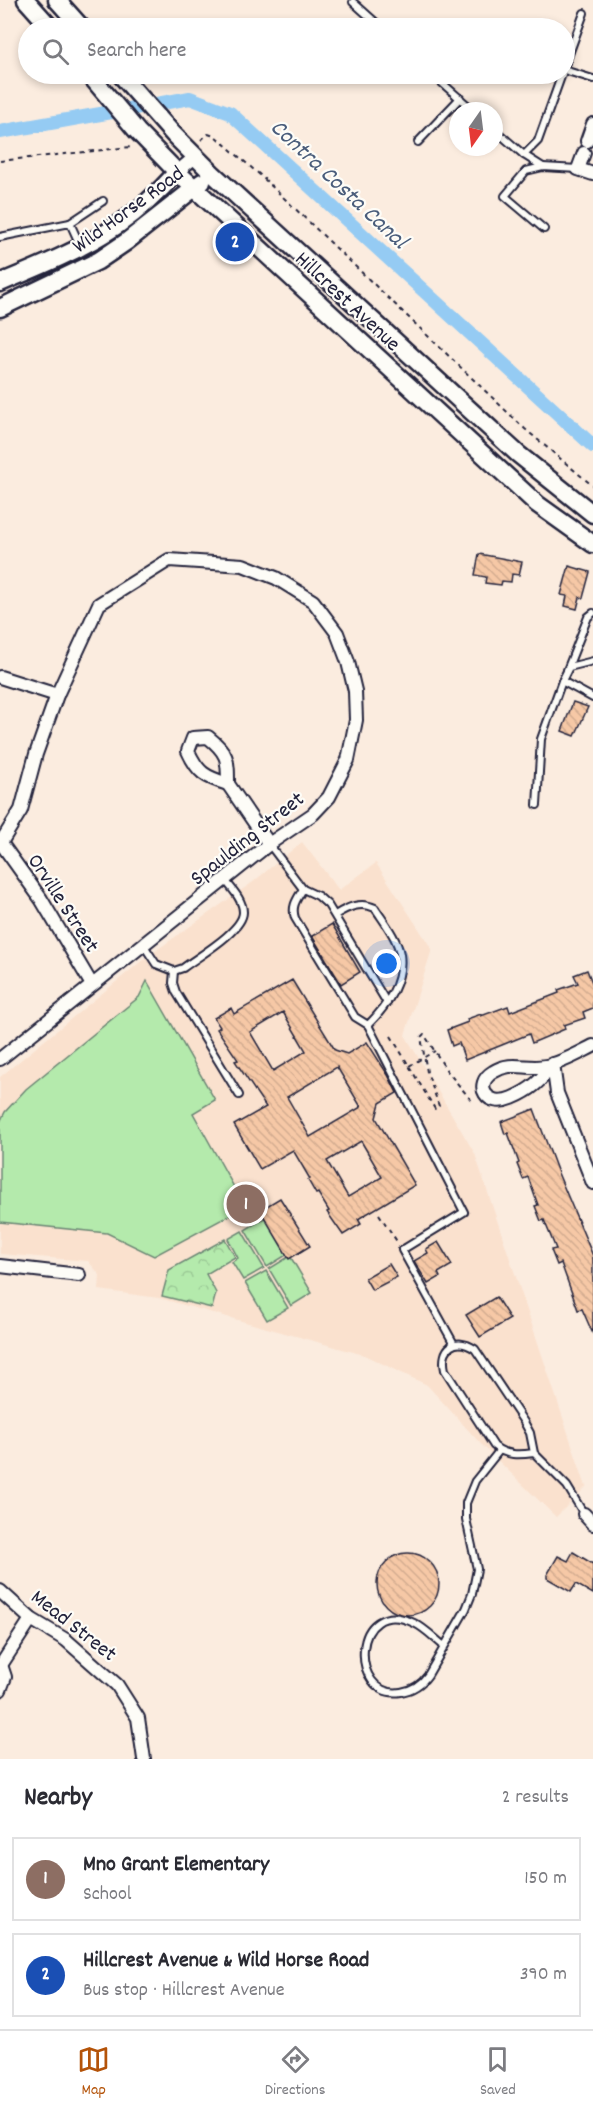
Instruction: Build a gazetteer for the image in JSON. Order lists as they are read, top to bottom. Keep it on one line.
{"streets":{"main road":["Wild Horse Road","Hillcrest Avenue"],"street":["Spaulding Street","Orville Street","Mead Street"]},"crossings":[["Wild Horse Road","Hillcrest Avenue"],["Spaulding Street","Orville Street"]],"water":["Contra Costa Canal"],"north":"bottom","page":{"search":"Search here","pins":["2","1"],"heading":["Nearby","2 results"],"list":[{"mark":"1","name":"Mno Grant Elementary","note":"School","value":"150 m"},{"mark":"2","name":"Hillcrest Avenue & Wild Horse Road","note":"Bus stop · Hillcrest Avenue","value":"390 m"}],"nav":["Map","Directions","Saved"]}}
